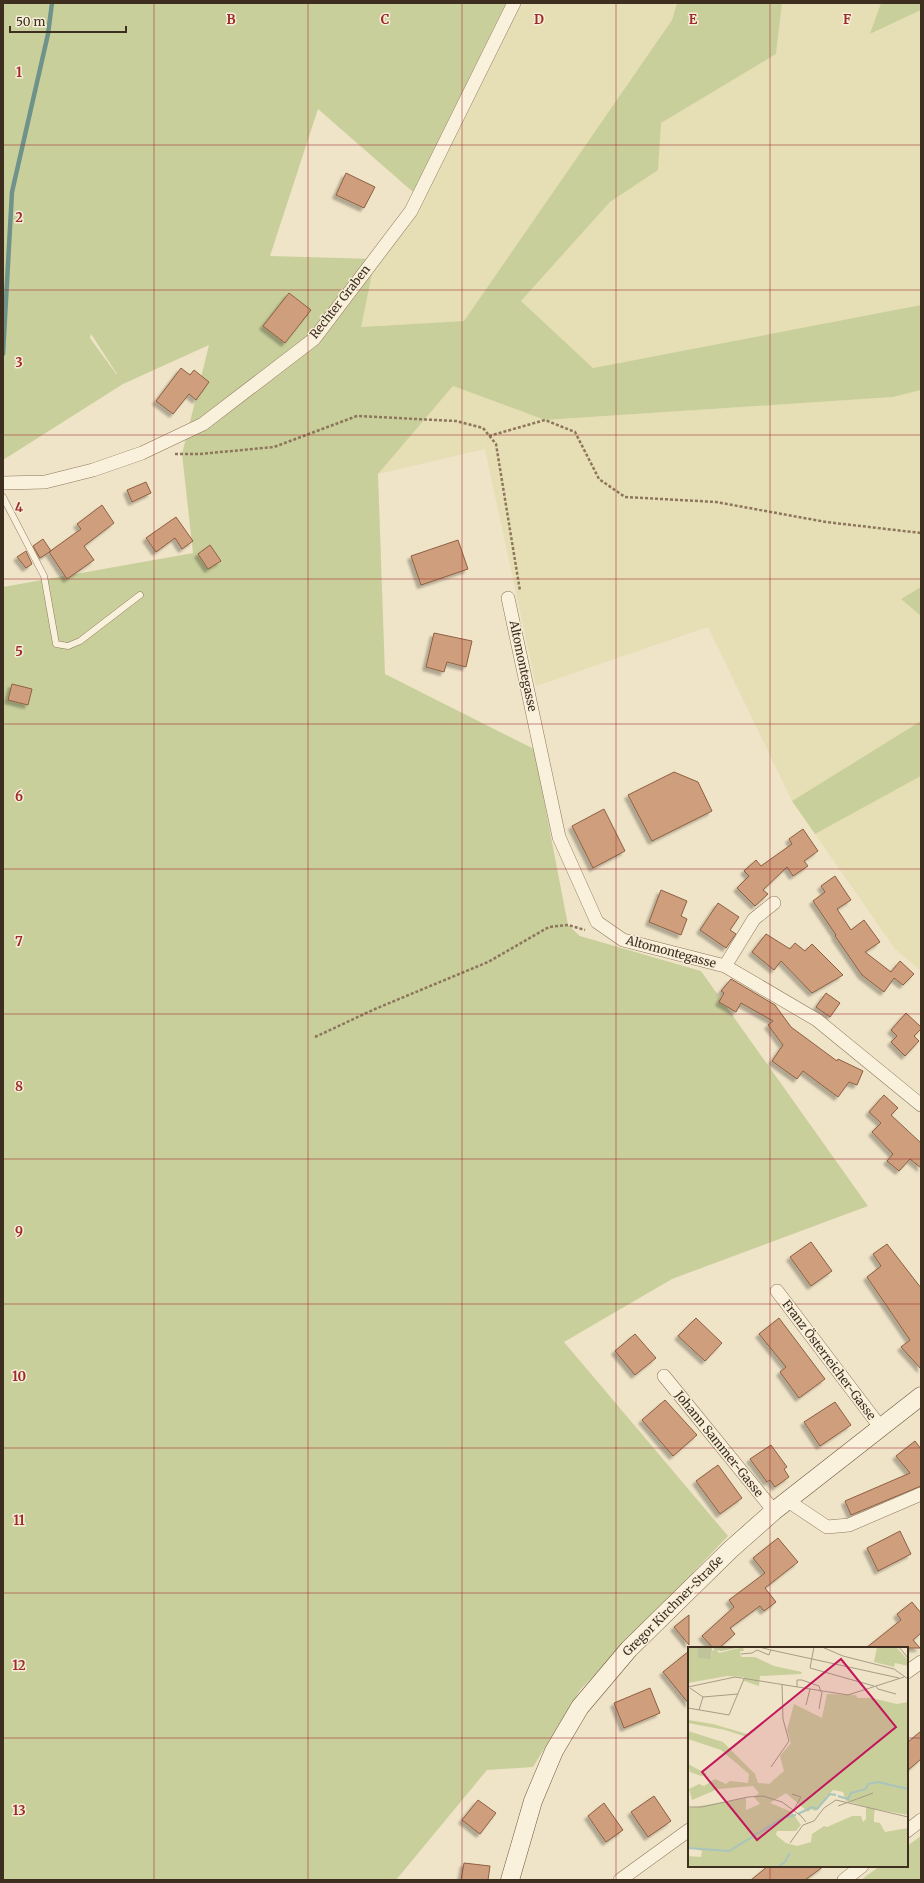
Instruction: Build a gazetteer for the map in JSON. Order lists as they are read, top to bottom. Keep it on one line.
{"streets":{"street":["Rechter Graben","Altomontegasse","Franz Österreicher-Gasse","Johann Sammer-Gasse","Gregor Kirchner-Straße"]},"crossings":[["Franz Österreicher-Gasse","Gregor Kirchner-Straße"],["Johann Sammer-Gasse","Gregor Kirchner-Straße"]],"scale_bar":"50 m","grid":{"columns":["B","C","D","E","F"],"rows":["1","2","3","4","5","6","7","8","9","10","11","12","13"]}}
